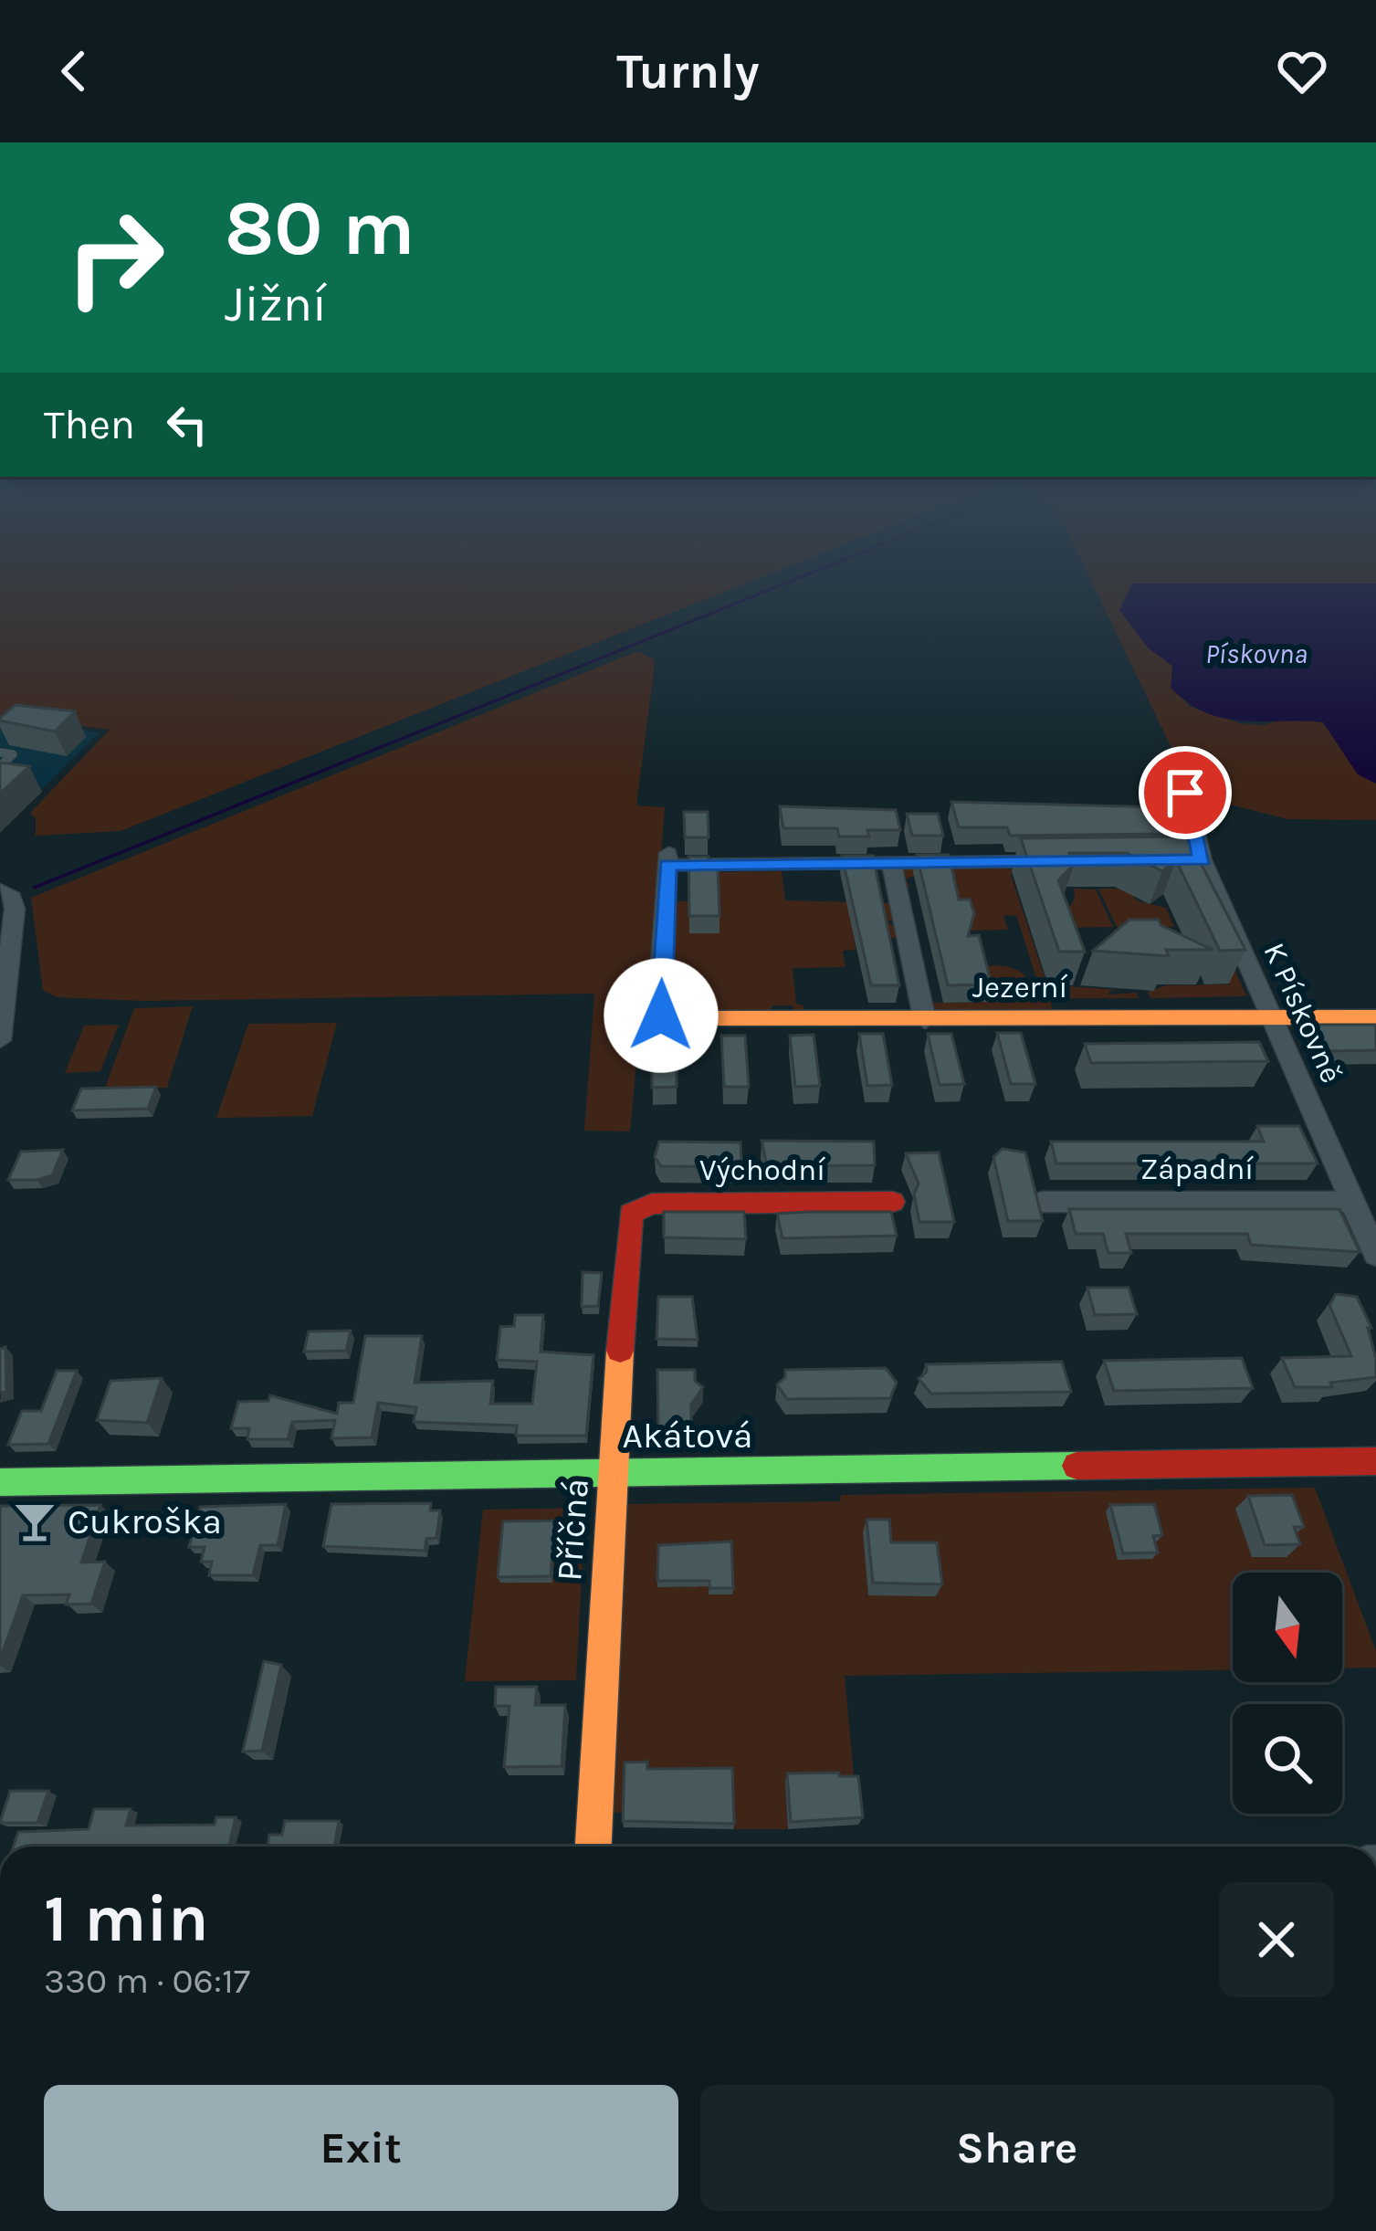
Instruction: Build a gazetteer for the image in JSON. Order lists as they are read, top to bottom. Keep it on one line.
{"streets":{"street":["Jezerní","K Pískovně","Západní","Východní","Akátová","Příčná"]},"crossings":[["Jezerní","K Pískovně"],["K Pískovně","Západní"],["Východní","Příčná"],["Akátová","Příčná"]],"water":["Pískovna"],"places":{"bar":["Cukroška"]},"north":"bottom","page":{"header":"Turnly","turn":["80 m","Jižní"],"then":"Then","heading":["1 min","330 m · 06:17"],"buttons":["Exit","Share"]}}
